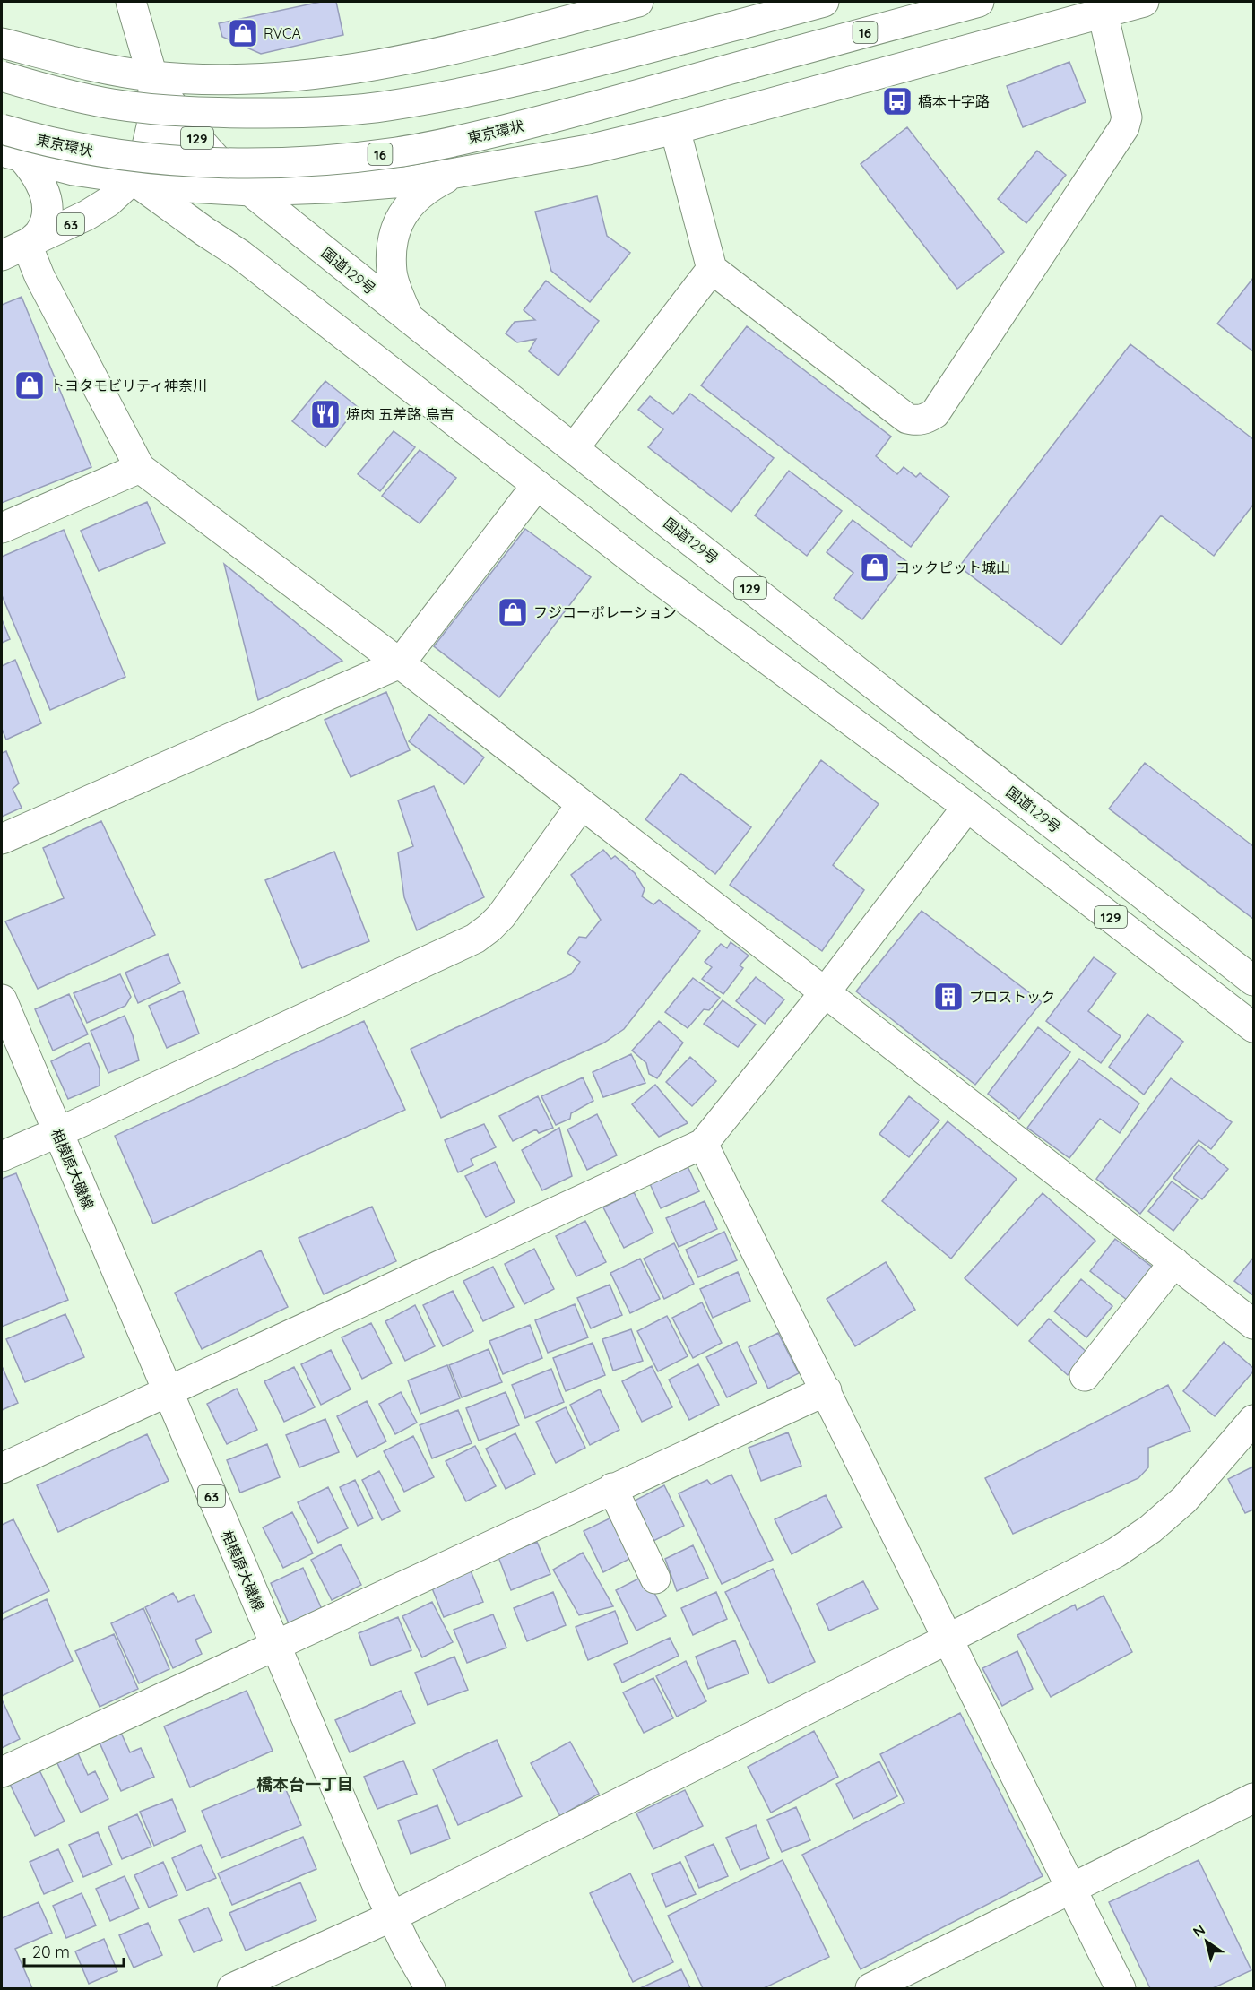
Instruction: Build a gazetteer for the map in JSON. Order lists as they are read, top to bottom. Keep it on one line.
{"streets":{"main road":["16","東京環状","129","63","国道129号","相模原大磯線"]},"crossings":[["129","63"],["63","国道129号"]],"districts":["橋本台一丁目"],"places":{"shop":["RVCA","トヨタモビリティ神奈川","コックピット城山","フジコーポレーション"],"bus stop":["橋本十字路"],"restaurant":["焼肉 五差路 鳥吉"],"building":["プロストック"]},"scale_bar":"20 m","north":"top left"}
